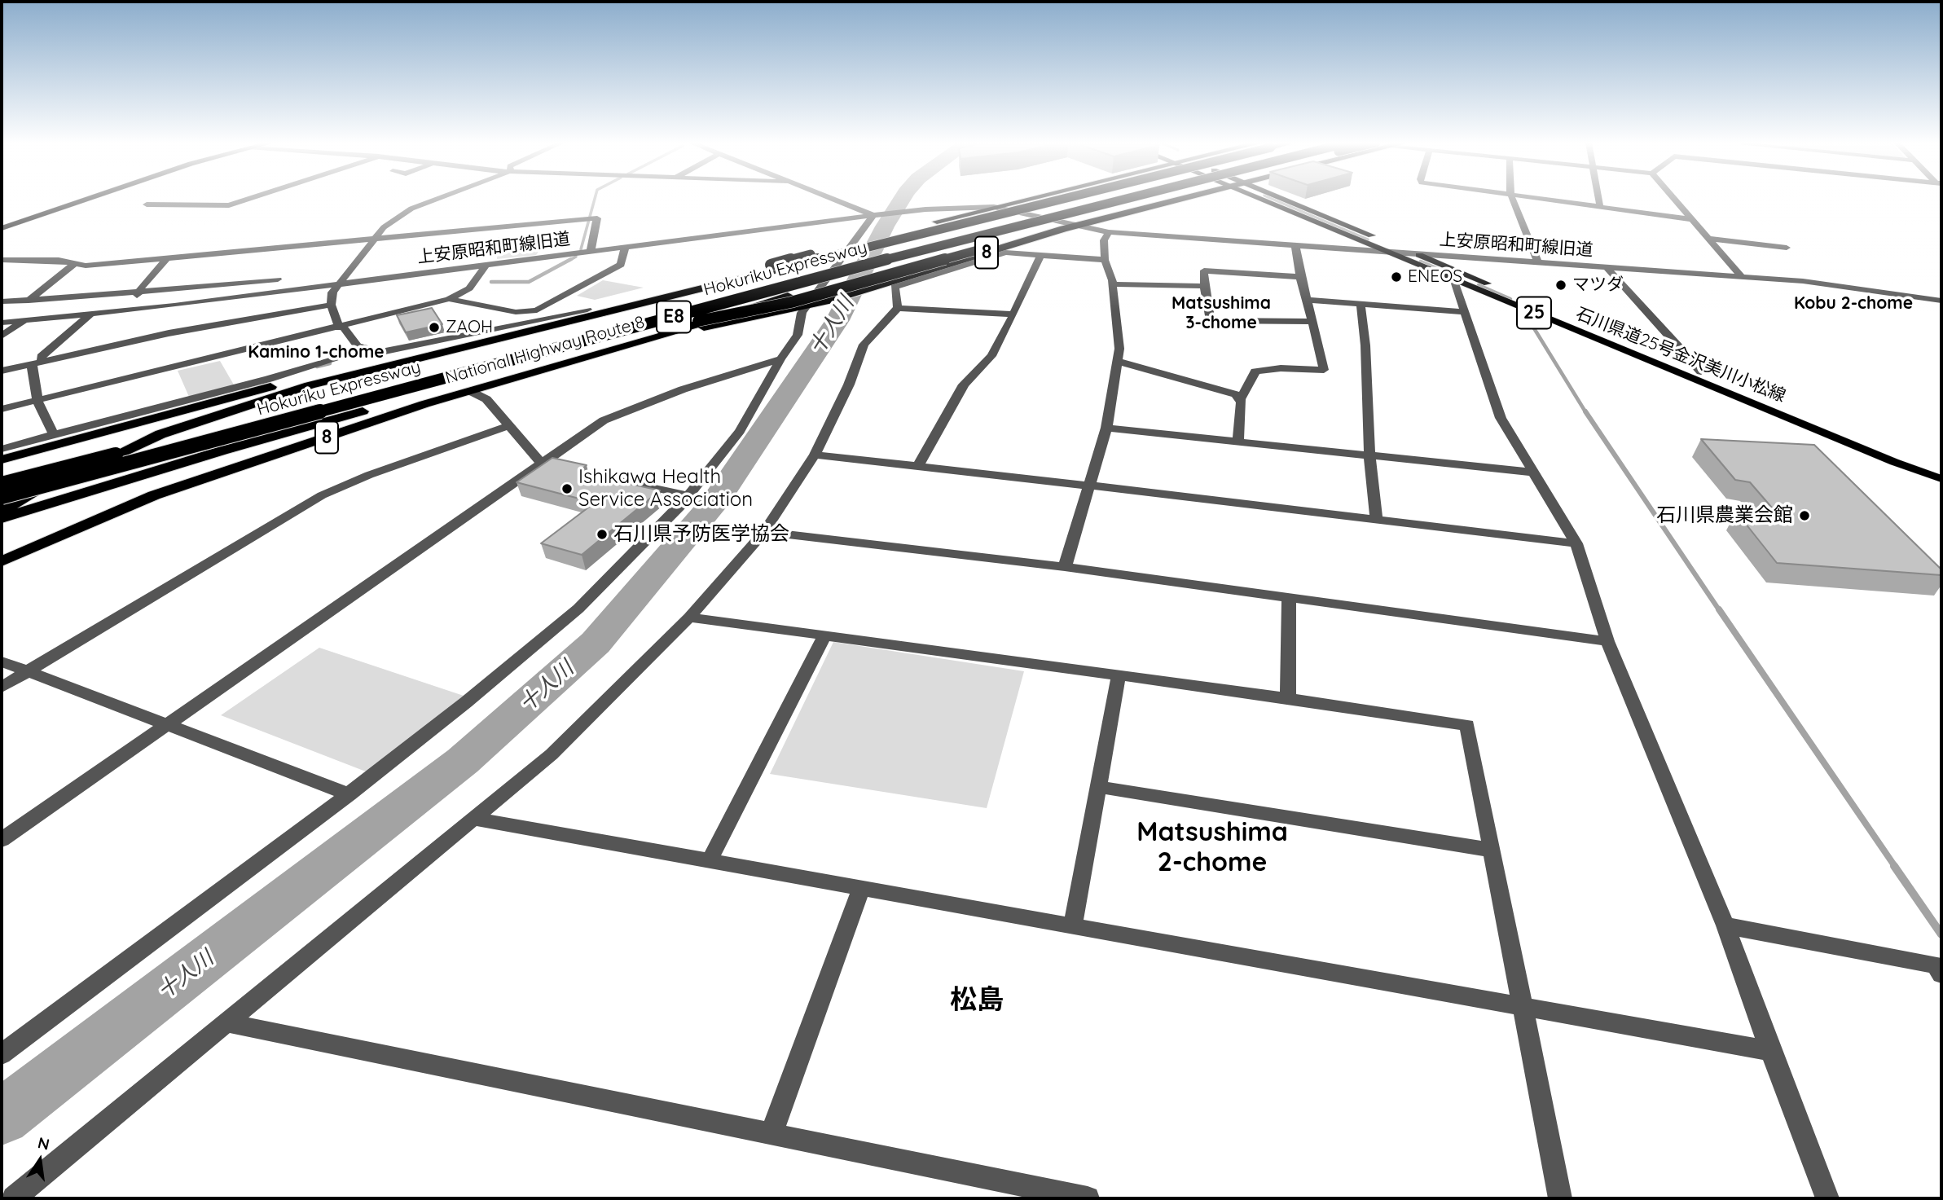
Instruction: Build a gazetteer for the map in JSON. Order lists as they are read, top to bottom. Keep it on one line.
{"streets":{"highway":["8","Hokuriku Expressway","E8","National Highway Route 8"],"main road":["25","石川県道25号金沢美川小松線"],"street":["上安原昭和町線旧道"]},"crossings":[["上安原昭和町線旧道","8"],["上安原昭和町線旧道","石川県道25号金沢美川小松線"],["8","National Highway Route 8"]],"districts":["Matsushima 3-chome","Kobu 2-chome","Kamino 1-chome","Matsushima 2-chome","松島"],"water":["十人川"],"places":["ENEOS","マツダ","ZAOH","Ishikawa Health Service Association","石川県農業会館","石川県予防医学協会"],"north":"top"}
